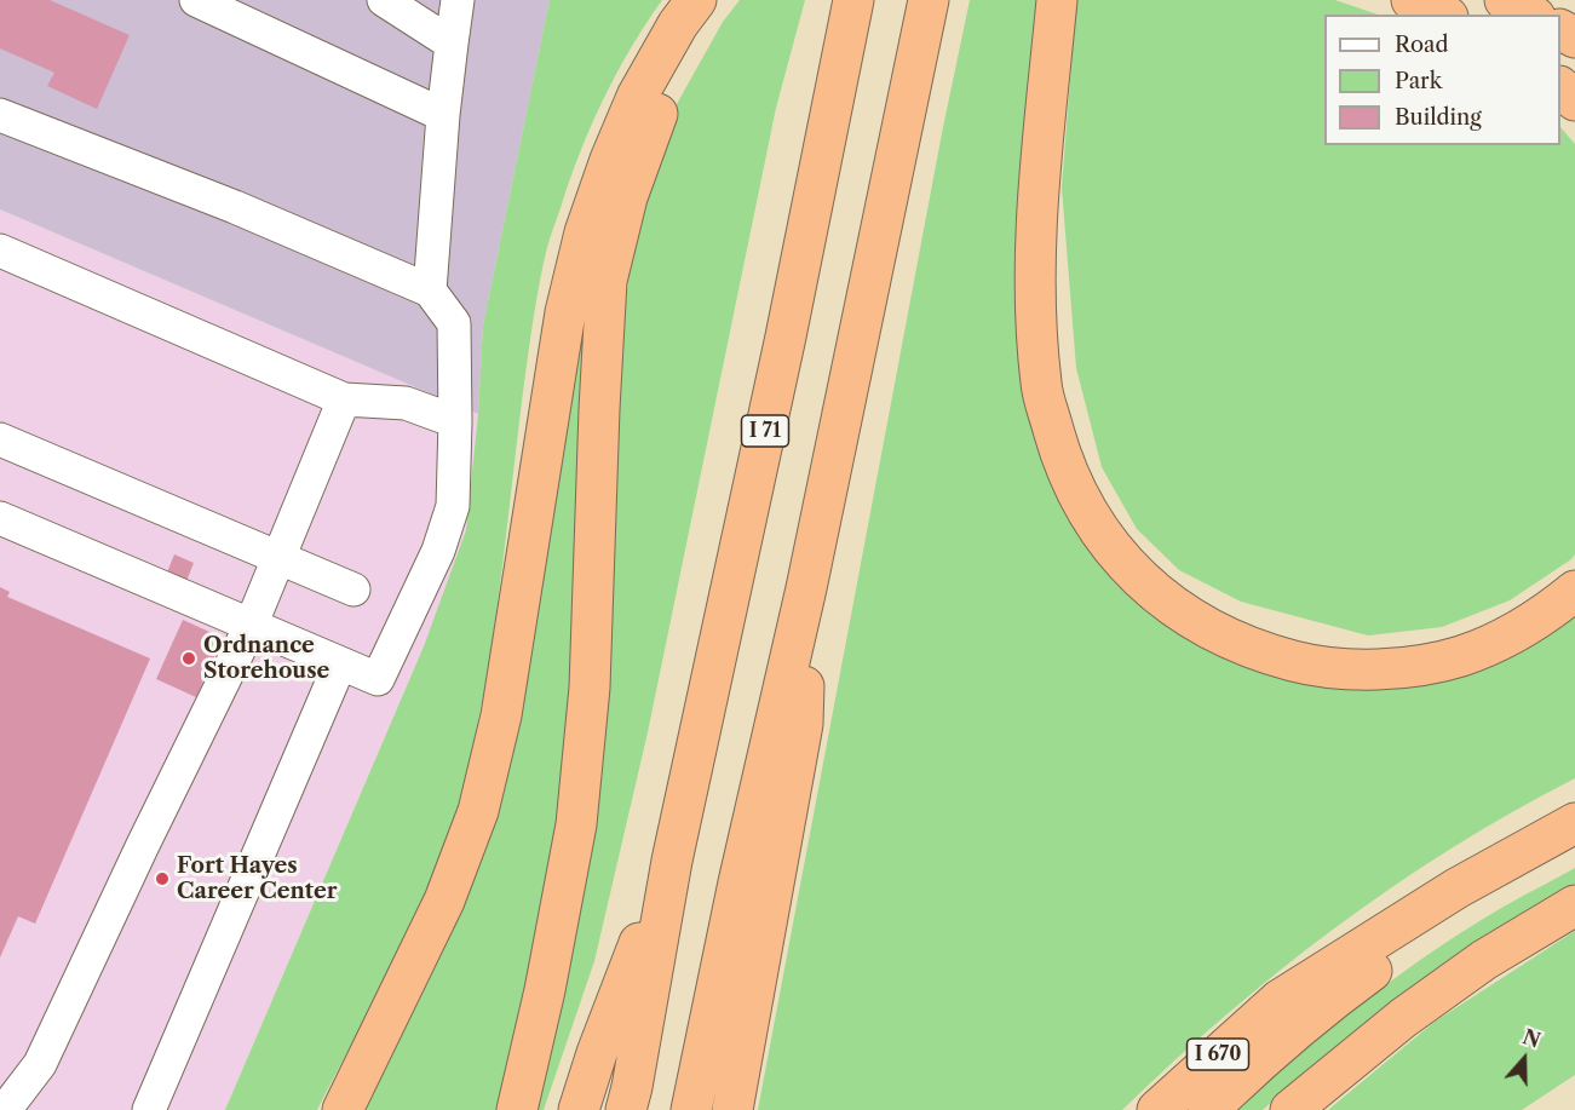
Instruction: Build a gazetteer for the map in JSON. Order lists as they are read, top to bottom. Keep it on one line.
{"streets":{"highway":["I 71","I 670"]},"places":["Ordnance Storehouse","Fort Hayes Career Center"],"legend":["Road","Park","Building"],"north":"top"}
